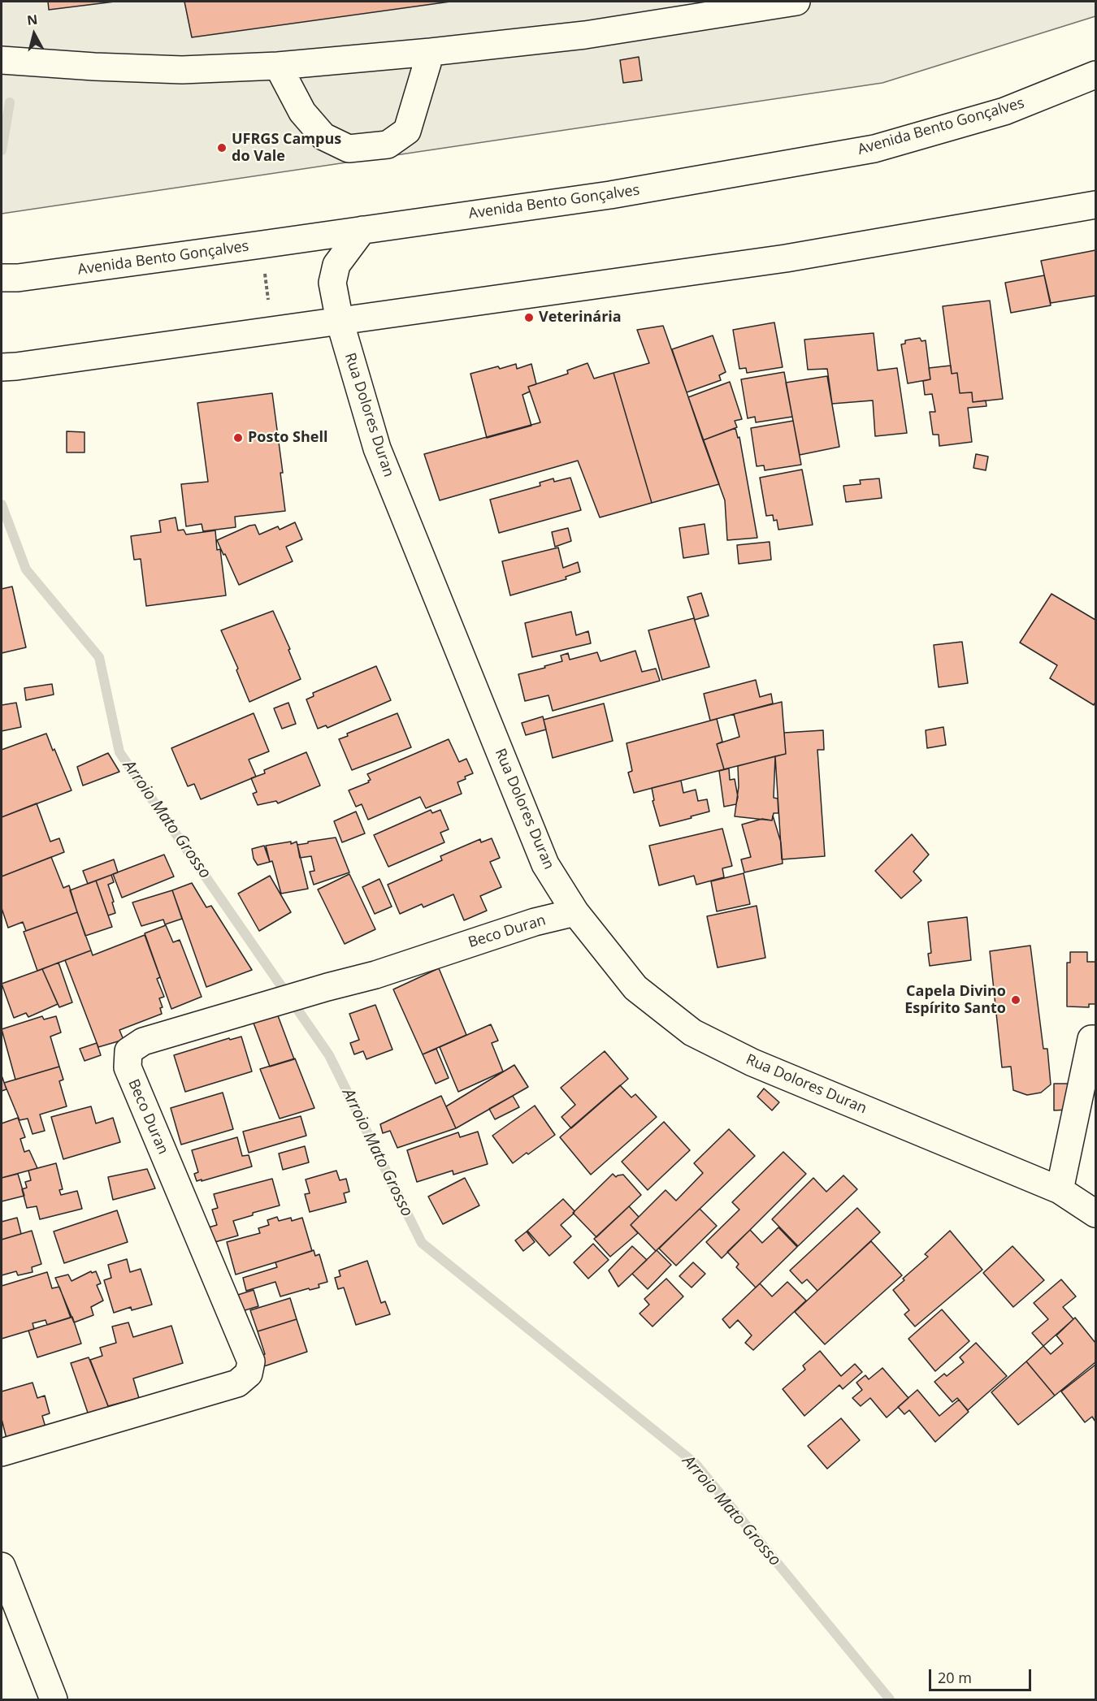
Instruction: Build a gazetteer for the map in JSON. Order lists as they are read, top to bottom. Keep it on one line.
{"streets":{"street":["Avenida Bento Gonçalves","Rua Dolores Duran","Beco Duran"]},"crossings":[["Avenida Bento Gonçalves","Rua Dolores Duran"],["Rua Dolores Duran","Beco Duran"]],"water":["Arroio Mato Grosso"],"places":["UFRGS Campus do Vale","Veterinária","Posto Shell","Capela Divino Espírito Santo"],"scale_bar":"20 m","north":"top"}
